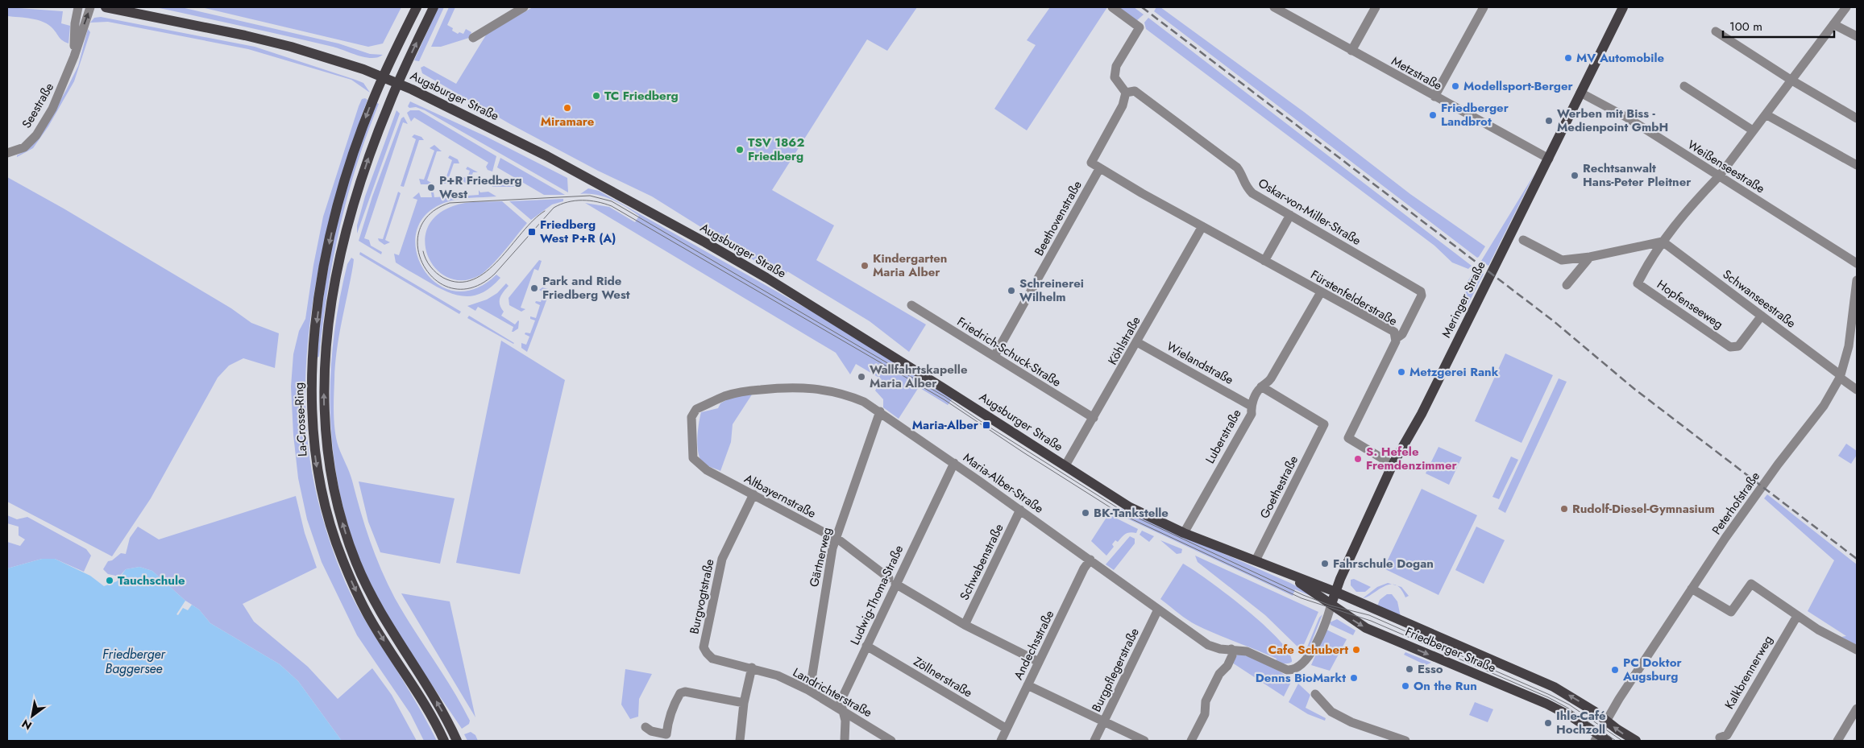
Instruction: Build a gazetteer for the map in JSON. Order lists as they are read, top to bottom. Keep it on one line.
{"streets":{"main road":["Augsburger Straße","Meringer Straße","La-Crosse-Ring","Friedberger Straße"],"street":["Metzstraße","Seestraße","Weißenseestraße","Oskar-von-Miller-Straße","Beethovenstraße","Fürstenfelderstraße","Schwanseestraße","Hopfenseeweg","Köhlstraße","Friedrich-Schuck-Straße","Wielandstraße","Luberstraße","Maria-Alber-Straße","Goethestraße","Altbayernstraße","Peterhofstraße","Gärtnerweg","Schwabenstraße","Ludwig-Thoma-Straße","Burgvogtstraße","Andechsstraße","Burgpflegerstraße","Kalkbrennerweg","Zöllnerstraße","Landrichterstraße"]},"crossings":[["Metzstraße","Meringer Straße"],["Augsburger Straße","Meringer Straße"],["Augsburger Straße","Köhlstraße"],["Augsburger Straße","La-Crosse-Ring"],["Augsburger Straße","Luberstraße"],["Augsburger Straße","Goethestraße"],["Augsburger Straße","Friedberger Straße"],["Weißenseestraße","Meringer Straße"],["Oskar-von-Miller-Straße","Fürstenfelderstraße"],["Beethovenstraße","Fürstenfelderstraße"],["Beethovenstraße","Friedrich-Schuck-Straße"],["Fürstenfelderstraße","Meringer Straße"],["Fürstenfelderstraße","Köhlstraße"],["Fürstenfelderstraße","Luberstraße"],["Schwanseestraße","Hopfenseeweg"],["Schwanseestraße","Peterhofstraße"],["Meringer Straße","Maria-Alber-Straße"],["Meringer Straße","Friedberger Straße"],["Köhlstraße","Friedrich-Schuck-Straße"],["Köhlstraße","Wielandstraße"],["Wielandstraße","Luberstraße"],["Luberstraße","Goethestraße"],["Maria-Alber-Straße","Altbayernstraße"],["Maria-Alber-Straße","Gärtnerweg"],["Maria-Alber-Straße","Schwabenstraße"],["Maria-Alber-Straße","Ludwig-Thoma-Straße"],["Maria-Alber-Straße","Andechsstraße"],["Maria-Alber-Straße","Friedberger Straße"],["Maria-Alber-Straße","Burgpflegerstraße"],["Altbayernstraße","Gärtnerweg"],["Altbayernstraße","Schwabenstraße"],["Altbayernstraße","Ludwig-Thoma-Straße"],["Altbayernstraße","Burgvogtstraße"],["Altbayernstraße","Andechsstraße"],["Peterhofstraße","Friedberger Straße"],["Gärtnerweg","Landrichterstraße"],["Ludwig-Thoma-Straße","Zöllnerstraße"],["Ludwig-Thoma-Straße","Landrichterstraße"],["Burgvogtstraße","Landrichterstraße"],["Andechsstraße","Zöllnerstraße"]],"water":["Friedberger Baggersee"],"places":{"other":["MV Automobile","Modellsport-Berger","TC Friedberg","Miramare","Friedberger Landbrot","Werben mit Biss - Medienpoint GmbH","TSV 1862 Friedberg","Rechtsanwalt Hans-Peter Pleitner","P+R Friedberg West","Kindergarten Maria Alber","Park and Ride Friedberg West","Schreinerei Wilhelm","Metzgerei Rank","Wallfahrtskapelle Maria Alber","S. Hefele Fremdenzimmer","Rudolf-Diesel-Gymnasium","BK-Tankstelle","Fahrschule Dogan","Tauchschule","Cafe Schubert","Esso","PC Doktor Augsburg","Denns BioMarkt","On the Run","Ihle-Café Hochzoll"],"transit":["Friedberg West P+R (A)","Maria-Alber"]},"scale_bar":"100 m","north":"bottom left"}
